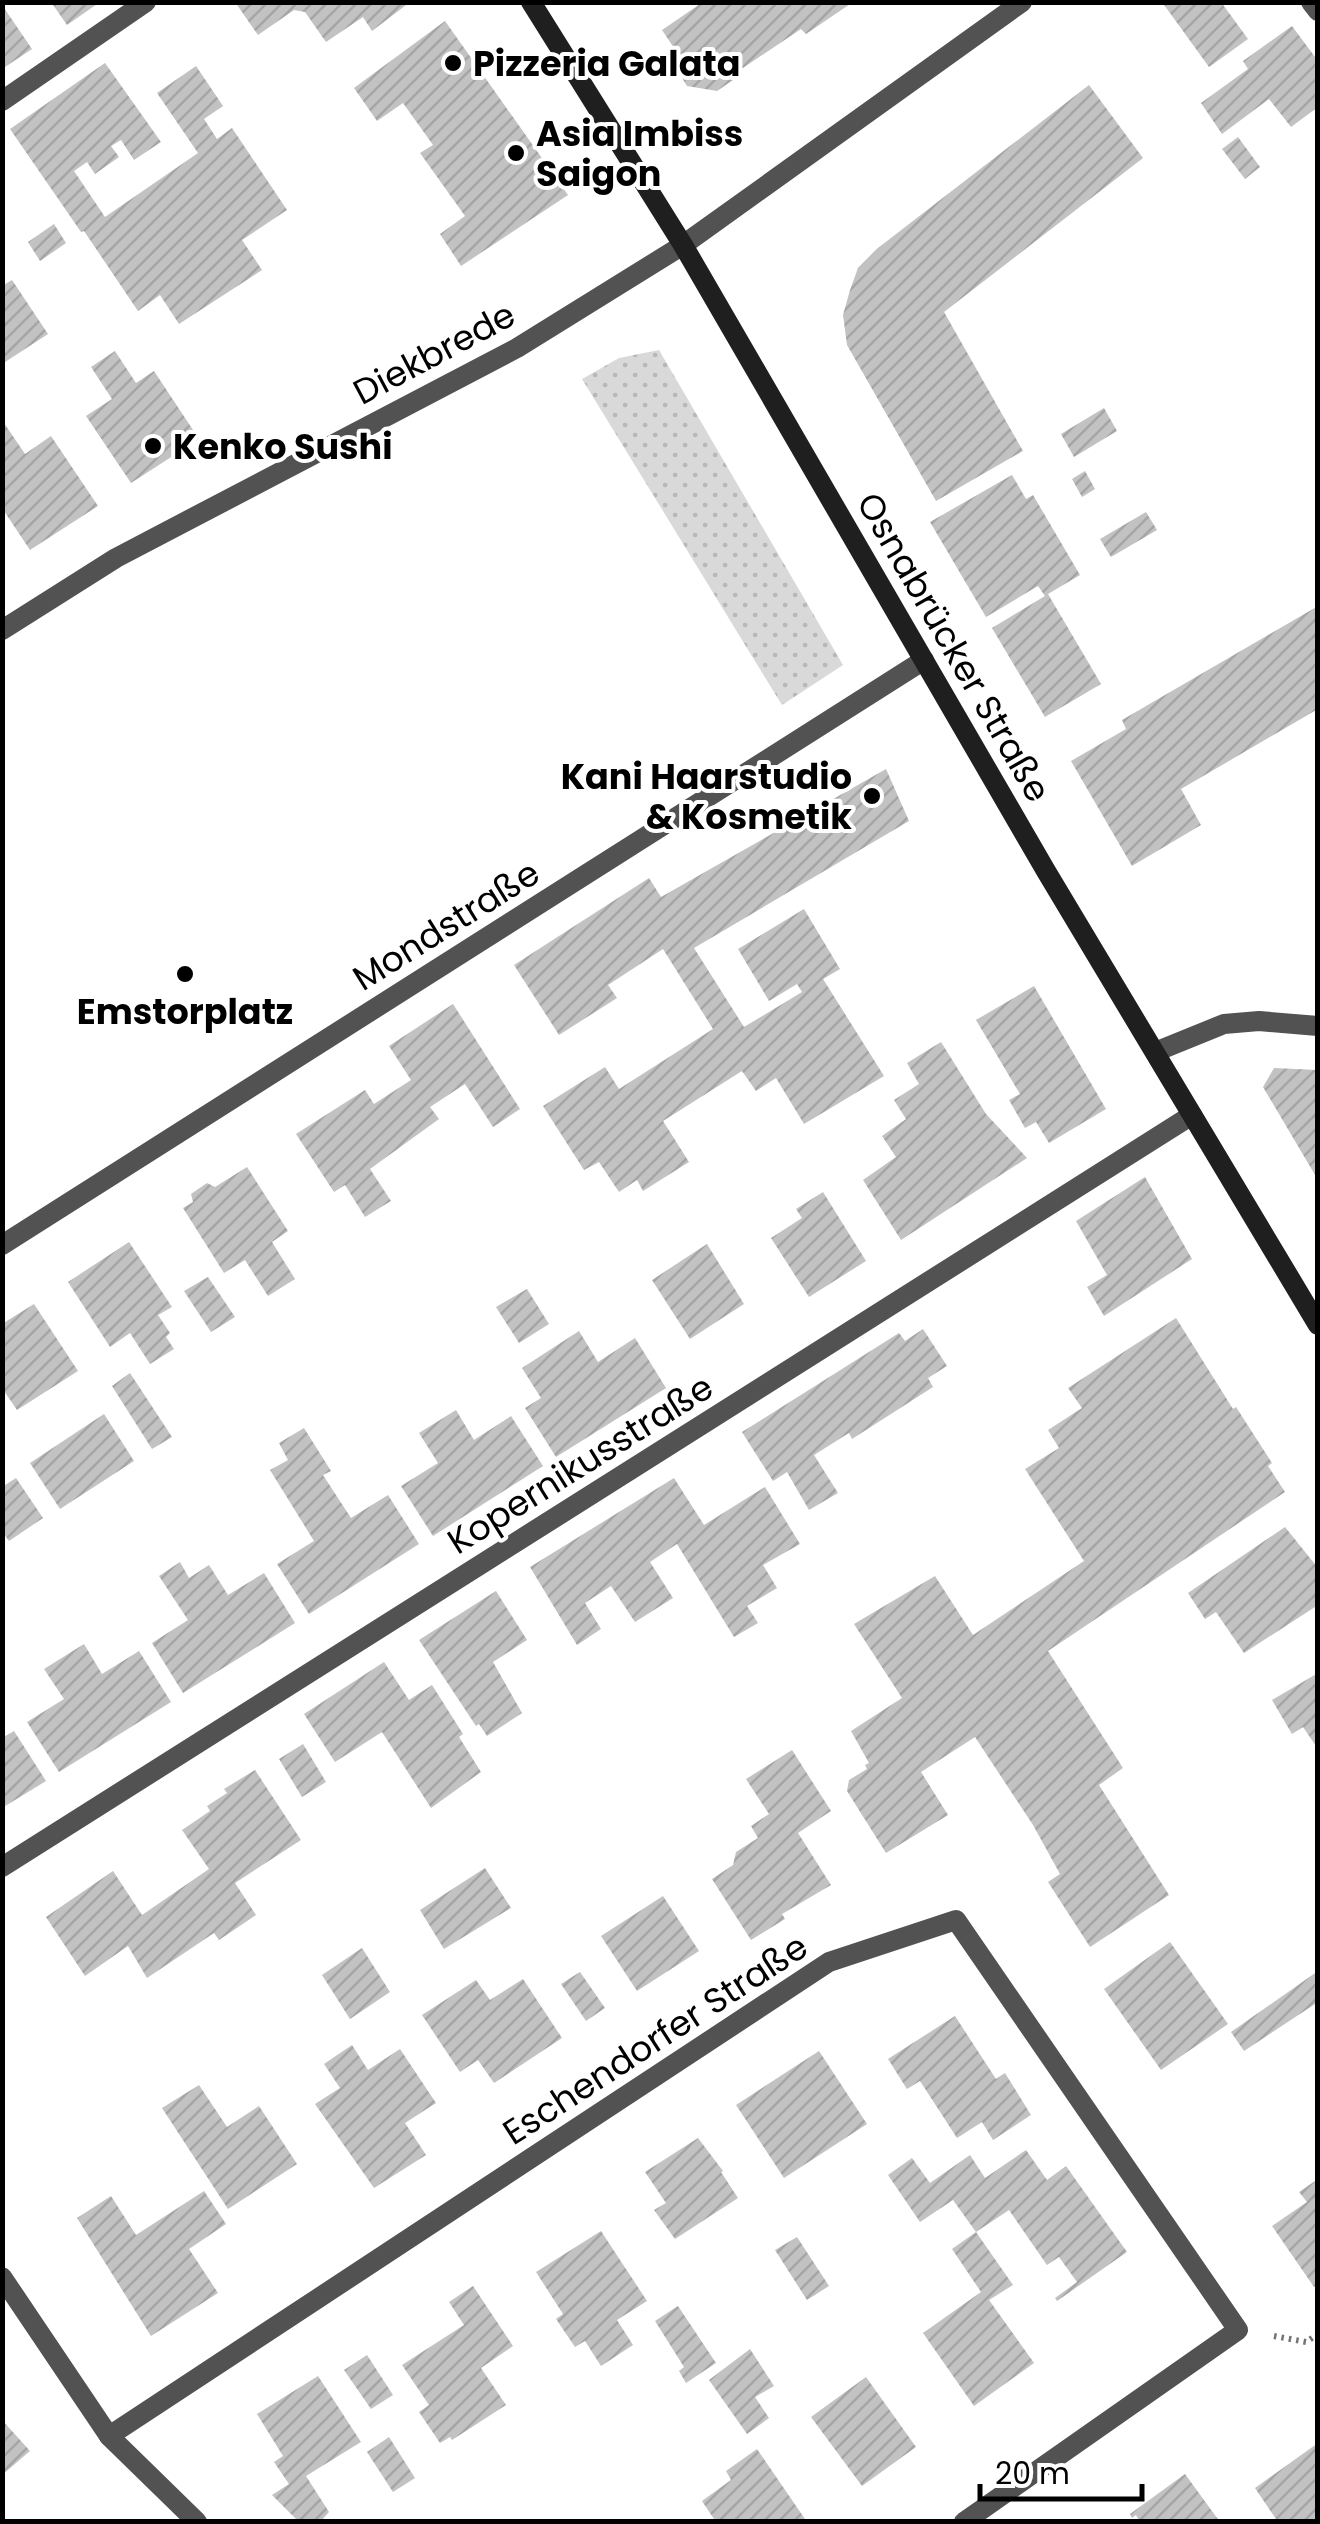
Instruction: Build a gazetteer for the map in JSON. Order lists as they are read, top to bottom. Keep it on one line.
{"streets":{"main road":["Osnabrücker Straße"],"street":["Diekbrede","Mondstraße","Kopernikusstraße","Eschendorfer Straße"]},"crossings":[["Diekbrede","Osnabrücker Straße"],["Osnabrücker Straße","Mondstraße"],["Osnabrücker Straße","Kopernikusstraße"]],"places":["Pizzeria Galata","Asia Imbiss Saigon","Kenko Sushi","Kani Haarstudio & Kosmetik","Emstorplatz"],"scale_bar":"20 m"}
